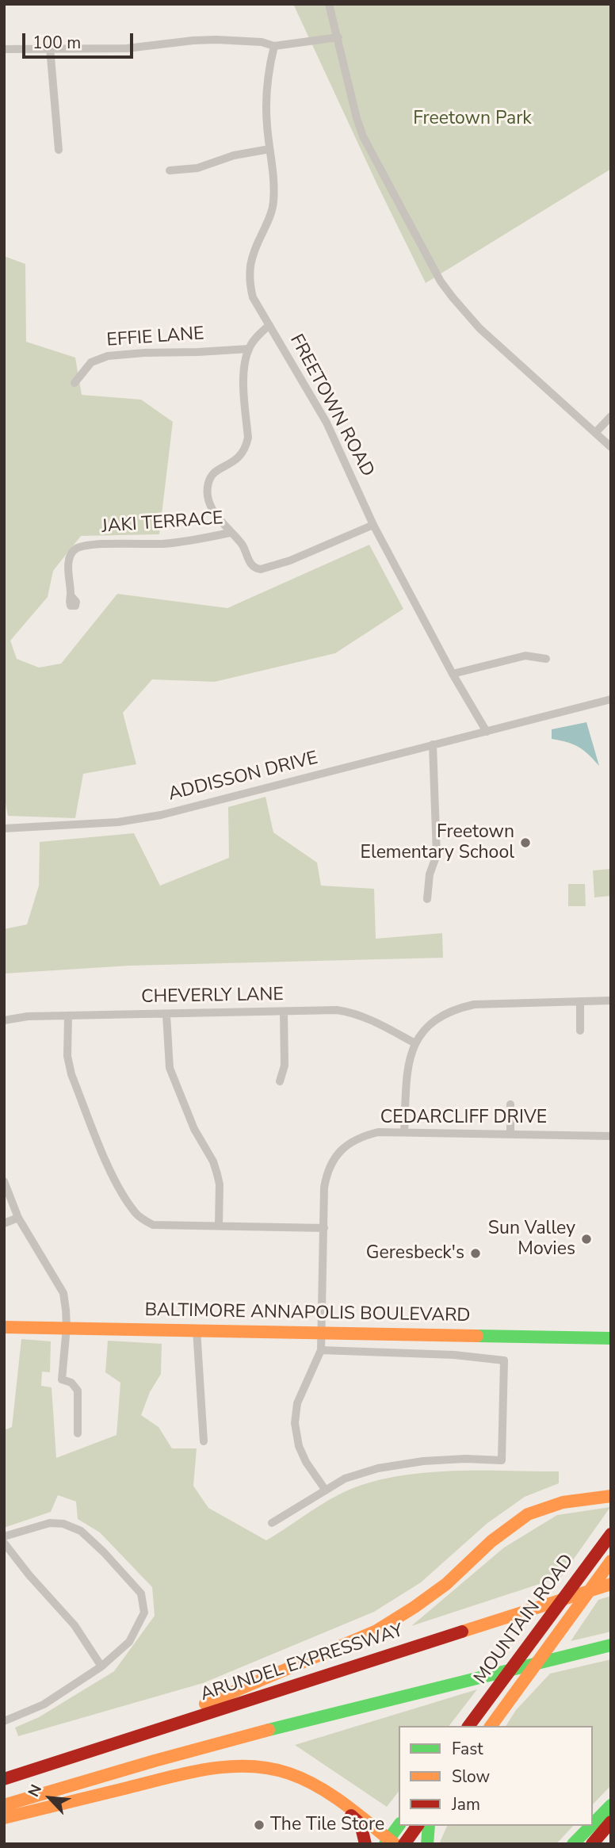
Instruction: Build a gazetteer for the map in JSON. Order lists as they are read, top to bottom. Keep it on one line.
{"streets":{"main road":["BALTIMORE ANNAPOLIS BOULEVARD","MOUNTAIN ROAD","ARUNDEL EXPRESSWAY"],"street":["EFFIE LANE","FREETOWN ROAD","JAKI TERRACE","ADDISSON DRIVE","CHEVERLY LANE","CEDARCLIFF DRIVE"]},"crossings":[["FREETOWN ROAD","JAKI TERRACE"],["FREETOWN ROAD","ADDISSON DRIVE"],["CEDARCLIFF DRIVE","BALTIMORE ANNAPOLIS BOULEVARD"]],"parks":["Freetown Park"],"places":["Freetown Elementary School","Sun Valley Movies","Geresbeck's","The Tile Store"],"legend":["Fast","Slow","Jam"],"scale_bar":"100 m","north":"top left"}
